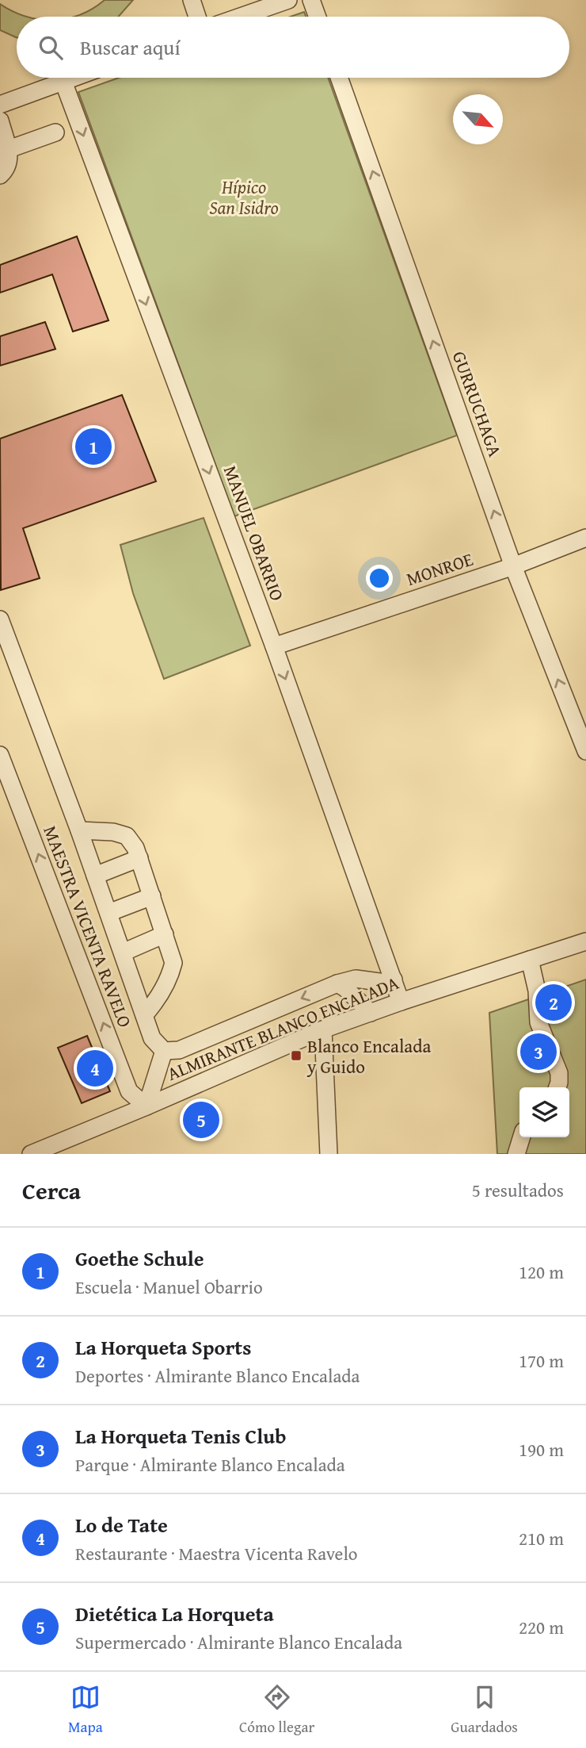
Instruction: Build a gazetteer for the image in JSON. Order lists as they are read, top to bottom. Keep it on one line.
{"streets":{"street":["GURRUCHAGA","MANUEL OBARRIO","MONROE","MAESTRA VICENTA RAVELO","ALMIRANTE BLANCO ENCALADA"]},"crossings":[["GURRUCHAGA","MONROE"],["MANUEL OBARRIO","MONROE"],["MANUEL OBARRIO","ALMIRANTE BLANCO ENCALADA"],["MAESTRA VICENTA RAVELO","ALMIRANTE BLANCO ENCALADA"]],"one_way":["GURRUCHAGA","MANUEL OBARRIO"],"parks":["Hípico San Isidro"],"places":{"transit":["Blanco Encalada y Guido"]},"north":"bottom right","page":{"search":"Buscar aquí","pins":["1","2","3","4","5"],"heading":["Cerca","5 resultados"],"list":[{"mark":"1","name":"Goethe Schule","note":"Escuela · Manuel Obarrio","value":"120 m"},{"mark":"2","name":"La Horqueta Sports","note":"Deportes · Almirante Blanco Encalada","value":"170 m"},{"mark":"3","name":"La Horqueta Tenis Club","note":"Parque · Almirante Blanco Encalada","value":"190 m"},{"mark":"4","name":"Lo de Tate","note":"Restaurante · Maestra Vicenta Ravelo","value":"210 m"},{"mark":"5","name":"Dietética La Horqueta","note":"Supermercado · Almirante Blanco Encalada","value":"220 m"}],"nav":["Mapa","Cómo llegar","Guardados"]}}
